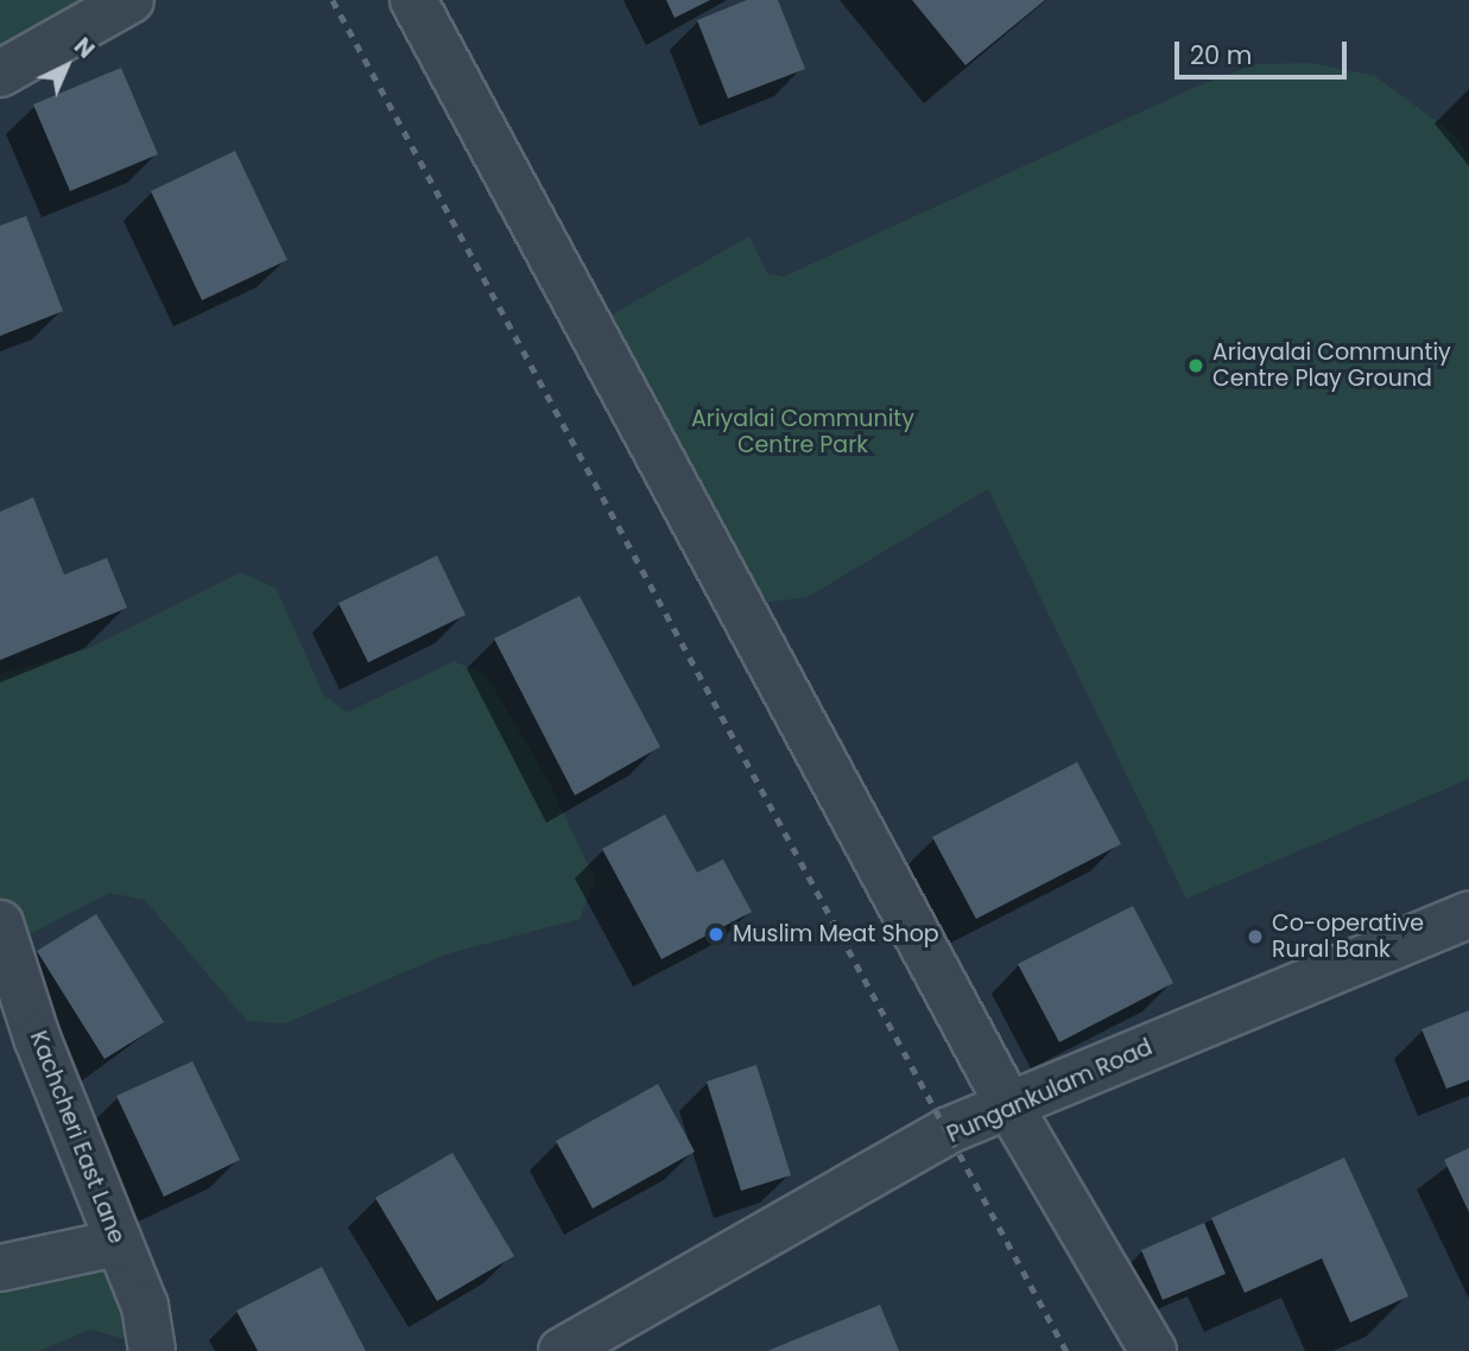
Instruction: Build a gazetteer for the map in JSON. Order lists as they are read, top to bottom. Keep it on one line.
{"streets":{"street":["Pungankulam Road","Kachcheri East Lane"]},"parks":["Ariyalai Community Centre Park"],"places":["Ariayalai Communtiy Centre Play Ground","Muslim Meat Shop","Co-operative Rural Bank"],"scale_bar":"20 m","north":"top right"}
